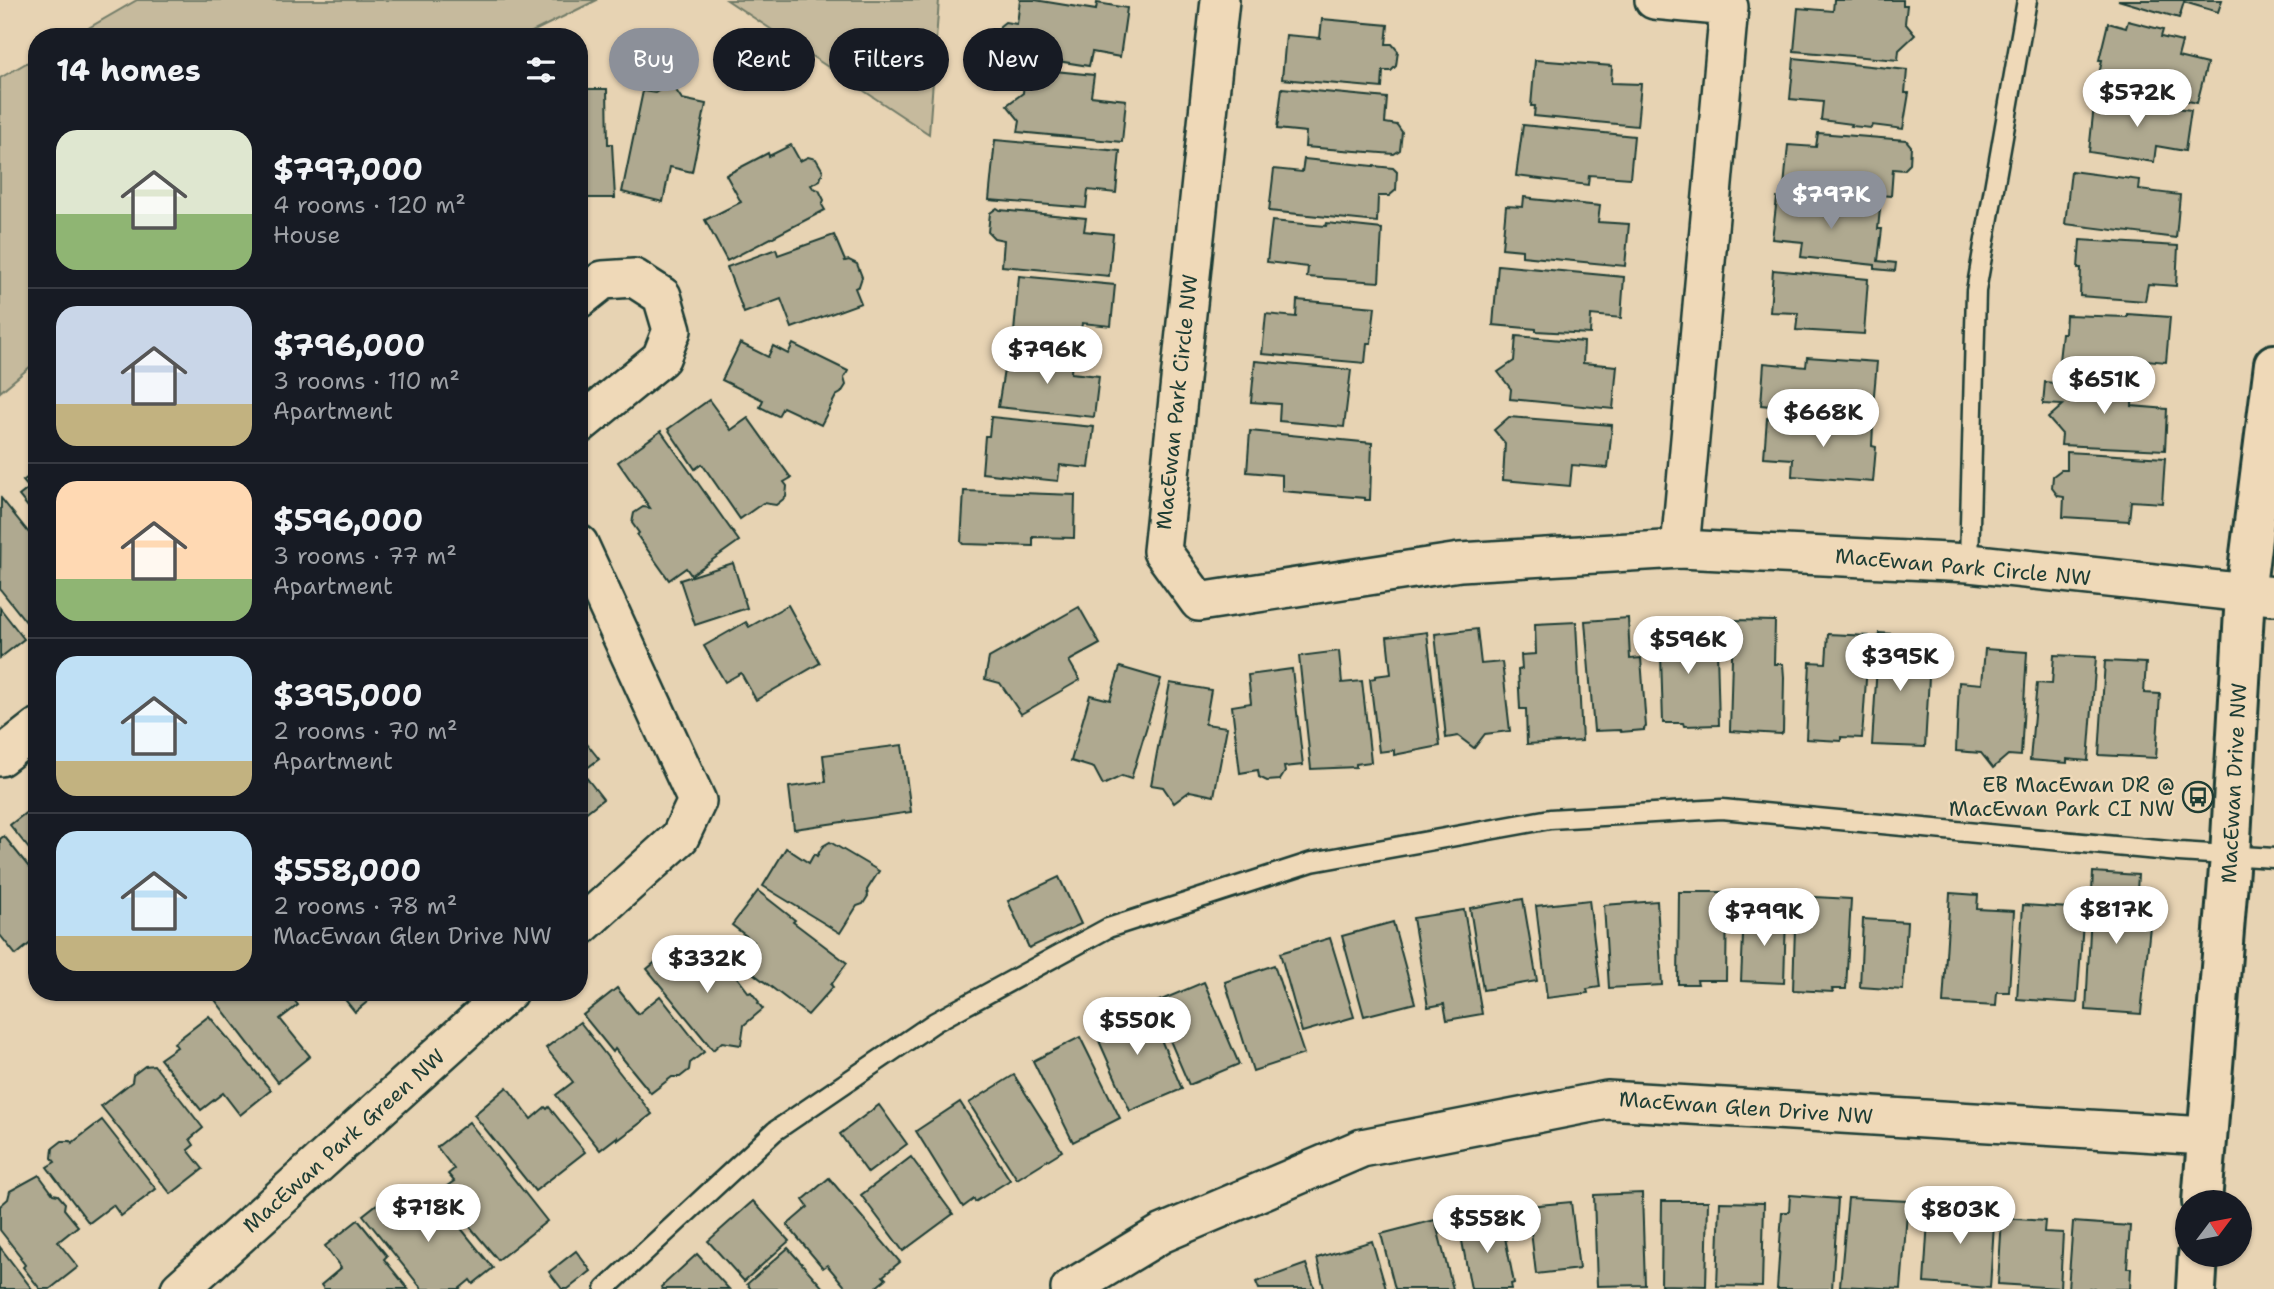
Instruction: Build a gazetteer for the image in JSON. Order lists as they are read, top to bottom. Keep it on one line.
{"streets":{"street":["MacEwan Park Circle NW","MacEwan Drive NW","MacEwan Glen Drive NW","MacEwan Park Green NW"]},"crossings":[["MacEwan Park Circle NW","MacEwan Drive NW"],["MacEwan Drive NW","MacEwan Glen Drive NW"]],"places":{"bus stop":["EB MacEwan DR @ MacEwan Park CI NW"]},"north":"top right","page":{"chip":["Buy","Rent","Filters","New"],"heading":"14 homes","price":["$572K","$797K","$796K","$651K","$668K","$596K","$395K","$817K","$799K","$332K","$550K","$718K","$803K","$558K"],"list":[{"name":"$797,000","note":"4 rooms · 120 m² · House"},{"name":"$796,000","note":"3 rooms · 110 m² · Apartment"},{"name":"$596,000","note":"3 rooms · 77 m² · Apartment"},{"name":"$395,000","note":"2 rooms · 70 m² · Apartment"},{"name":"$558,000","note":"2 rooms · 78 m² · MacEwan Glen Drive NW"}]}}
